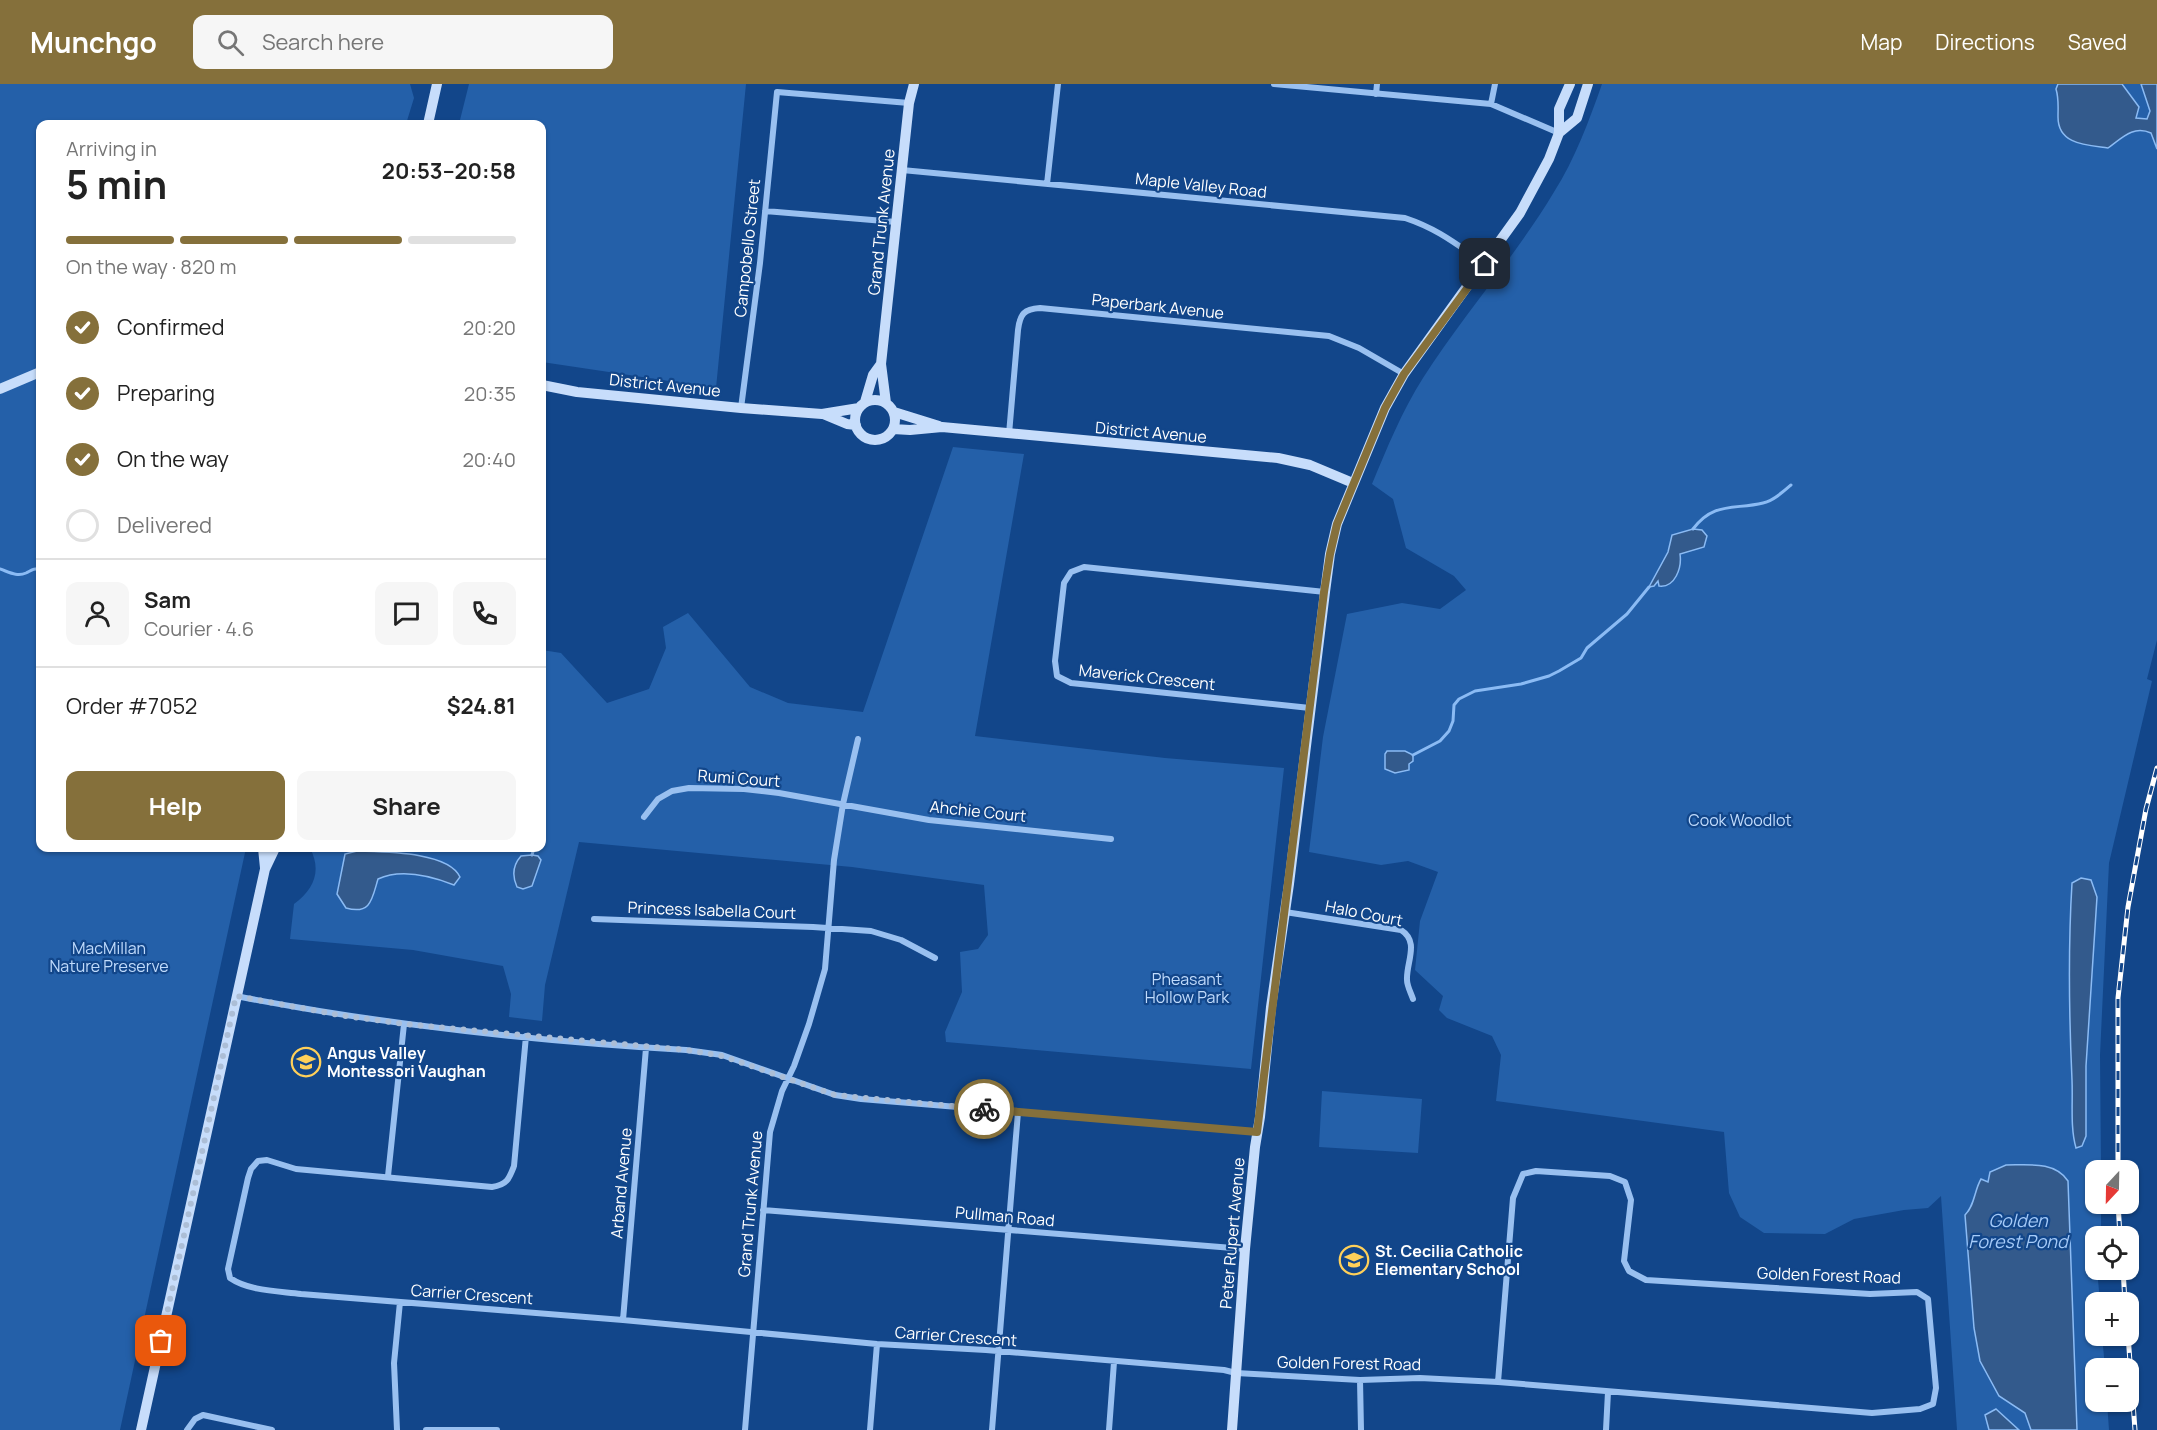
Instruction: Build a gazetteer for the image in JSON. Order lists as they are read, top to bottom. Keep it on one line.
{"streets":{"street":["Maple Valley Road","Grand Trunk Avenue","Campobello Street","Paperbark Avenue","District Avenue","Maverick Crescent","Rumi Court","Ahchie Court","Princess Isabella Court","Halo Court","Arband Avenue","Pullman Road","Peter Rupert Avenue","Golden Forest Road","Carrier Crescent"]},"crossings":[["Maple Valley Road","Grand Trunk Avenue"],["Maple Valley Road","Peter Rupert Avenue"],["Grand Trunk Avenue","Campobello Street"],["Grand Trunk Avenue","District Avenue"],["Grand Trunk Avenue","Rumi Court"],["Grand Trunk Avenue","Ahchie Court"],["Grand Trunk Avenue","Princess Isabella Court"],["Grand Trunk Avenue","Pullman Road"],["Grand Trunk Avenue","Carrier Crescent"],["Campobello Street","District Avenue"],["Paperbark Avenue","District Avenue"],["Paperbark Avenue","Peter Rupert Avenue"],["District Avenue","Peter Rupert Avenue"],["Maverick Crescent","Peter Rupert Avenue"],["Rumi Court","Ahchie Court"],["Halo Court","Peter Rupert Avenue"],["Arband Avenue","Carrier Crescent"],["Pullman Road","Peter Rupert Avenue"],["Peter Rupert Avenue","Golden Forest Road"],["Peter Rupert Avenue","Carrier Crescent"],["Golden Forest Road","Carrier Crescent"]],"water":["Golden Forest Pond"],"parks":["Cook Woodlot","MacMillan Nature Preserve","Pheasant Hollow Park"],"places":{"school or university":["Angus Valley Montessori Vaughan","St. Cecilia Catholic Elementary School"]},"north":"bottom","page":{"header":"Munchgo","search":"Search here","nav":["Map","Directions","Saved"],"heading":["5 min","Arriving in","20:53–20:58"],"panel":["Sam","Courier · 4.6","Order #7052","$24.81"],"bar":"On the way · 820 m","list":[["Confirmed","20:20"],["Preparing","20:35"],["On the way","20:40"],"Delivered"],"buttons":["Help","Share"],"map_buttons":["+","−"]}}
